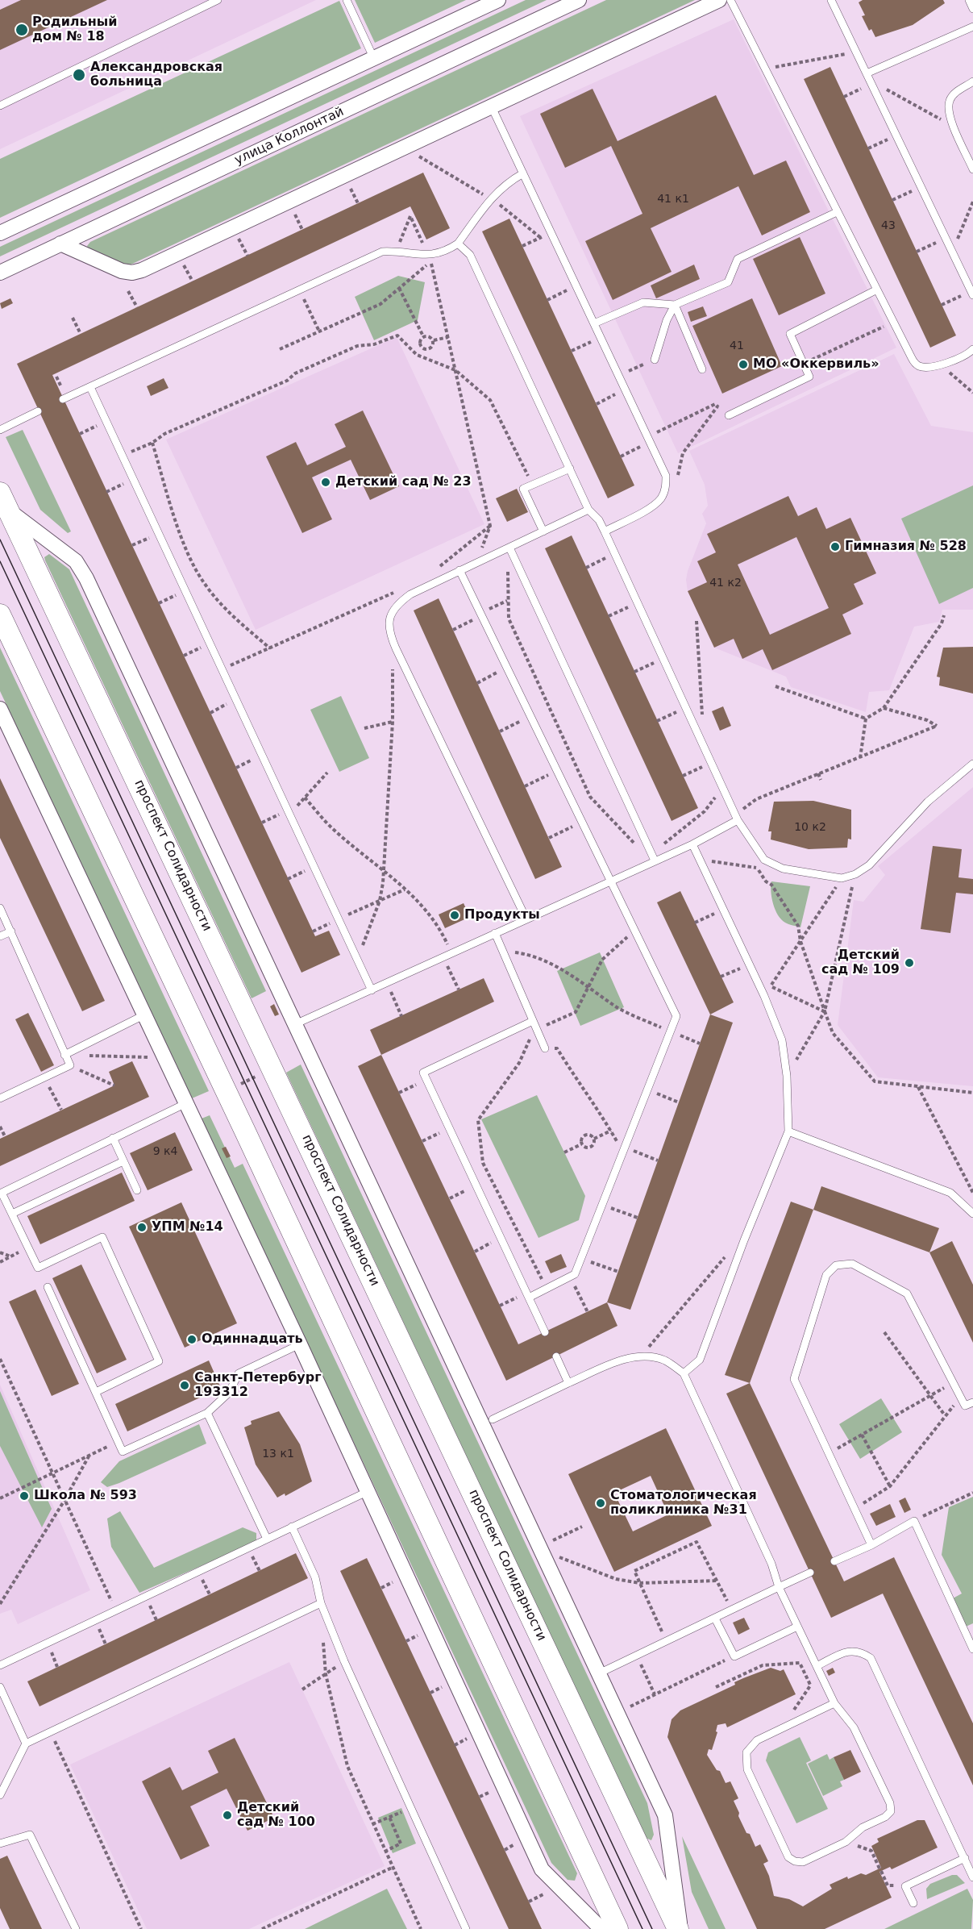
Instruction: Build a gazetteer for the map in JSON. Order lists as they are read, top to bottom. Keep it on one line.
{"streets":{"main road":["проспект Солидарности"],"street":["улица Коллонтай"]},"places":["Родильный дом № 18","Александровская больница","МО «Оккервиль»","Детский сад № 23","Гимназия № 528","Продукты","Детский сад № 109","УПМ №14","Одиннадцать","Санкт-Петербург 193312","Школа № 593","Стоматологическая поликлиника №31","Детский сад № 100"],"house_numbers":["41 к1","43","41","41 к2","10 к2","9 к4","13 к1"]}
